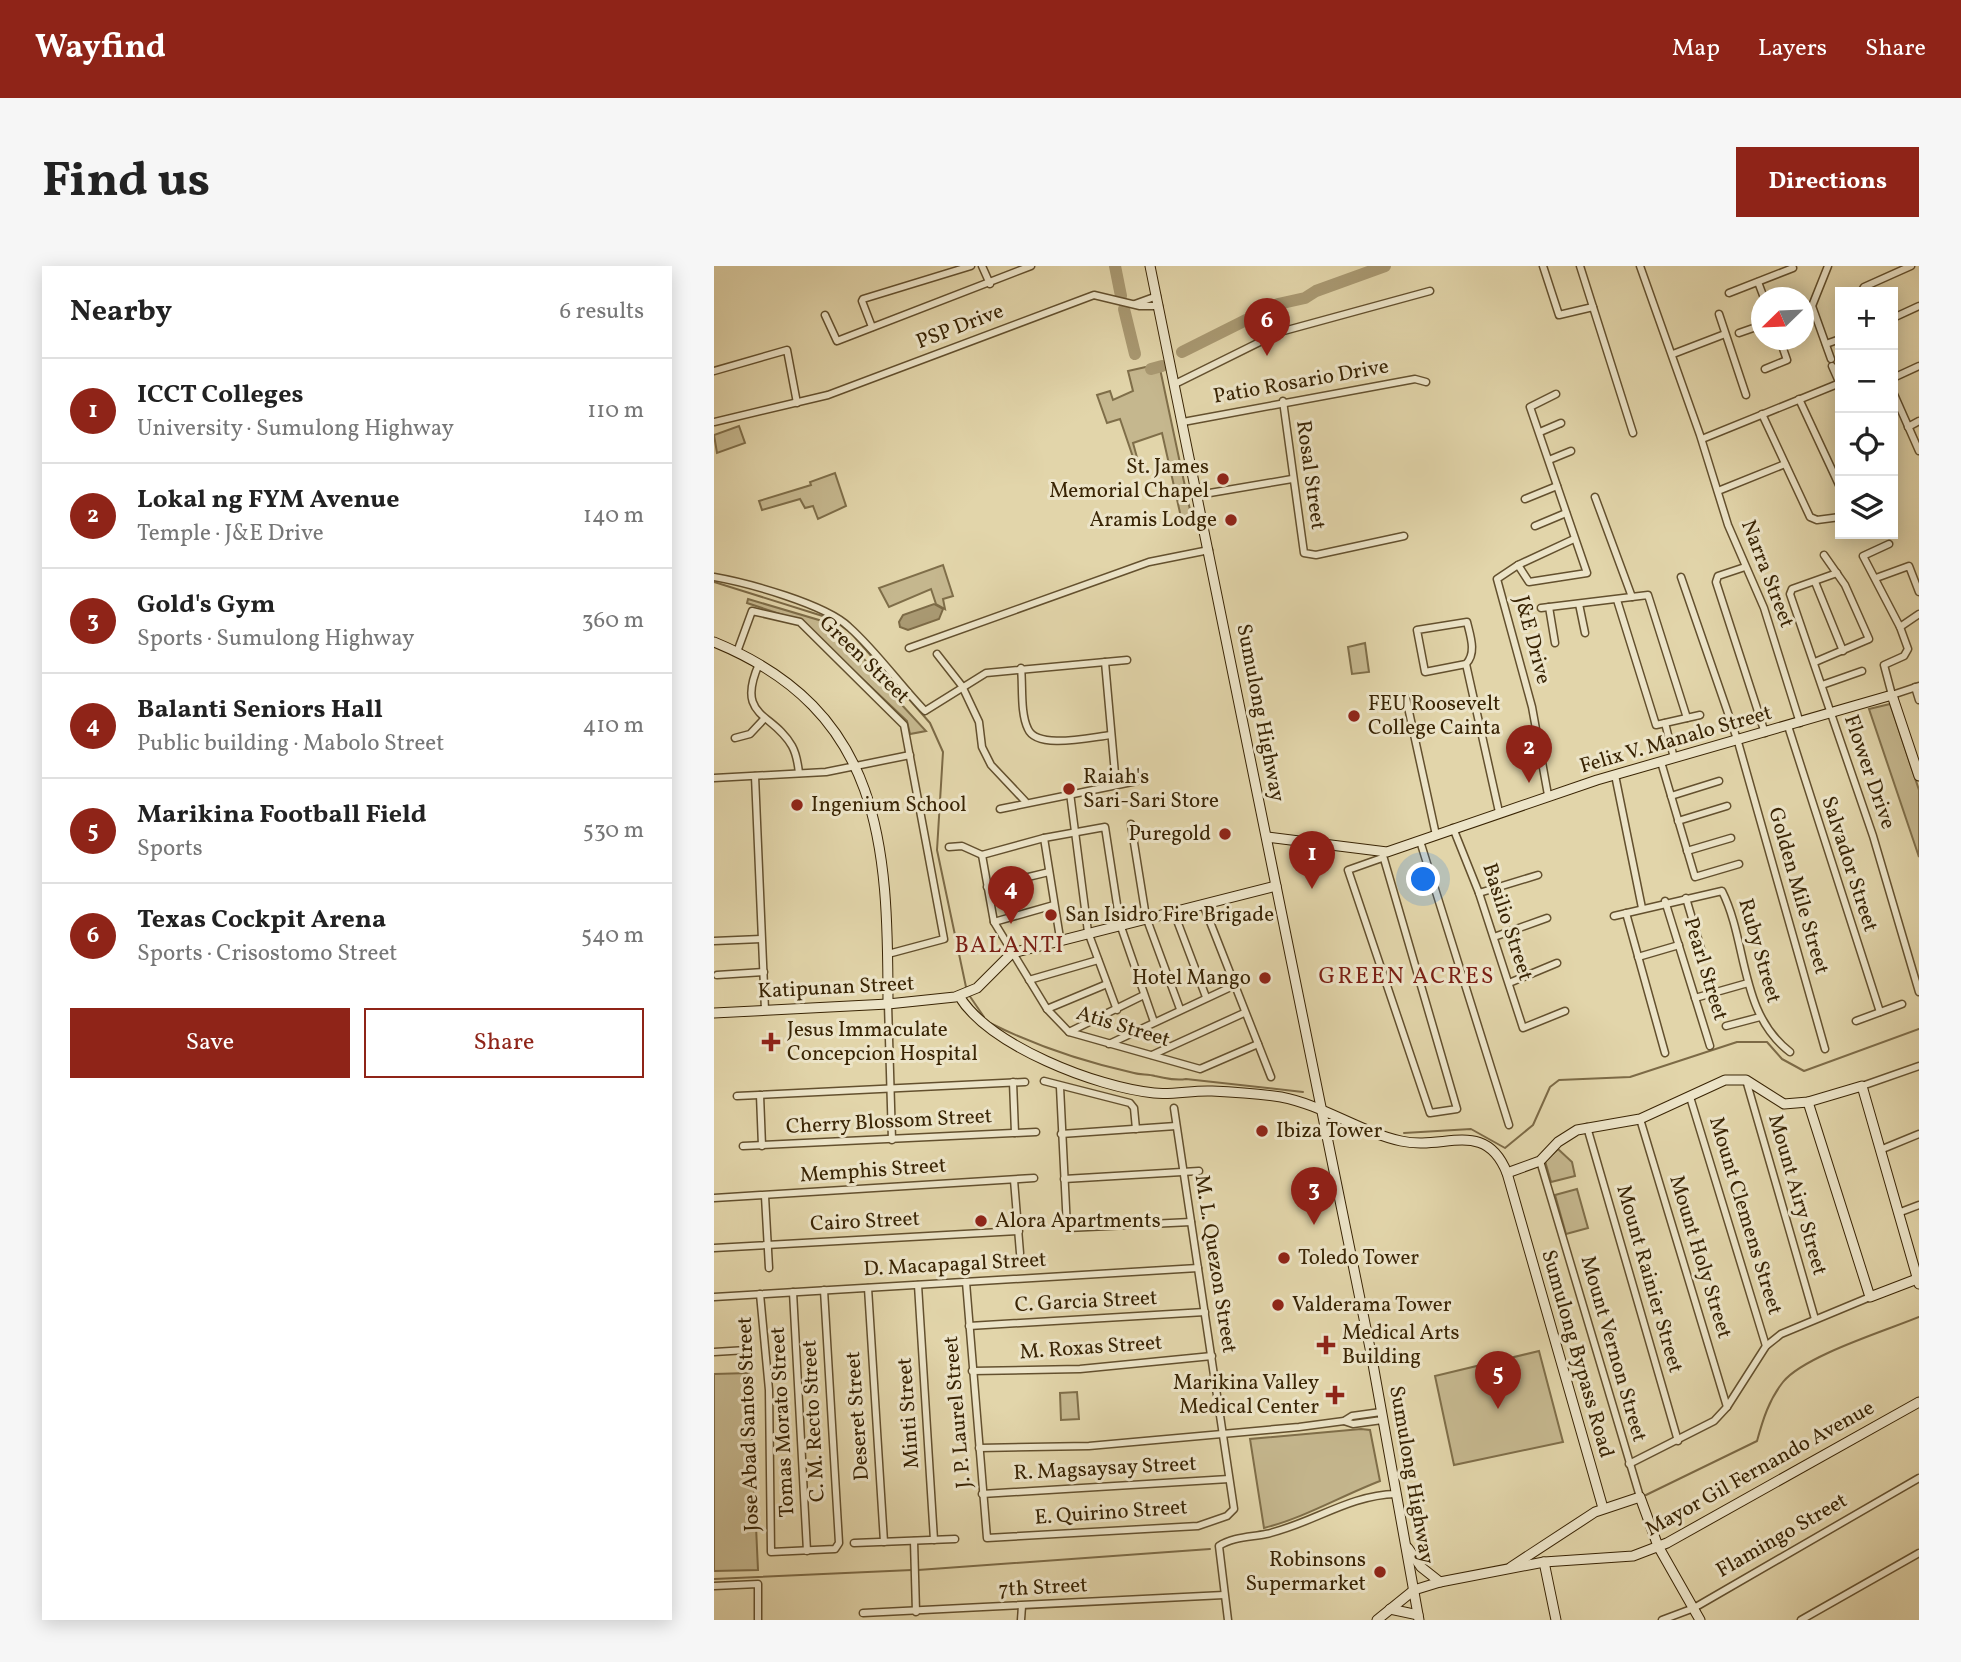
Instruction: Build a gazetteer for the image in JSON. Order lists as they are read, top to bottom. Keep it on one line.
{"streets":{"street":["PSP Drive","Patio Rosario Drive","Rosal Street","Narra Street","J&E Drive","Green Street","Sumulong Highway","Felix V. Manalo Street","Flower Drive","Salvador Street","Golden Mile Street","Basilio Street","Ruby Street","Pearl Street","Katipunan Street","Atis Street","Cherry Blossom Street","Memphis Street","Mount Airy Street","Mount Clemens Street","Cairo Street","Mount Holy Street","M. L. Quezon Street","D. Macapagal Street","Mount Rainier Street","C. Garcia Street","M. Roxas Street","Mount Vernon Street","Sumulong Bypass Road","J. P. Laurel Street","Minti Street","Deseret Street","C. M. Recto Street","Tomas Morato Street","Jose Abad Santos Street","R. Magsaysay Street","Mayor Gil Fernando Avenue","E. Quirino Street","Flamingo Street","7th Street"]},"crossings":[["PSP Drive","Sumulong Highway"],["Patio Rosario Drive","Rosal Street"],["Patio Rosario Drive","Sumulong Highway"],["Narra Street","Felix V. Manalo Street"],["J&E Drive","Felix V. Manalo Street"],["Sumulong Highway","Felix V. Manalo Street"],["Sumulong Highway","Mayor Gil Fernando Avenue"],["Felix V. Manalo Street","Flower Drive"],["Felix V. Manalo Street","Salvador Street"],["Felix V. Manalo Street","Golden Mile Street"],["Felix V. Manalo Street","Basilio Street"],["M. L. Quezon Street","D. Macapagal Street"],["M. L. Quezon Street","C. Garcia Street"],["M. L. Quezon Street","M. Roxas Street"],["M. L. Quezon Street","R. Magsaysay Street"],["M. L. Quezon Street","E. Quirino Street"],["D. Macapagal Street","J. P. Laurel Street"],["D. Macapagal Street","Minti Street"],["D. Macapagal Street","Deseret Street"],["D. Macapagal Street","C. M. Recto Street"],["D. Macapagal Street","Tomas Morato Street"],["D. Macapagal Street","Jose Abad Santos Street"],["C. Garcia Street","J. P. Laurel Street"],["M. Roxas Street","J. P. Laurel Street"],["Mount Vernon Street","Mayor Gil Fernando Avenue"],["Mount Vernon Street","Flamingo Street"],["J. P. Laurel Street","R. Magsaysay Street"],["J. P. Laurel Street","E. Quirino Street"],["C. M. Recto Street","Tomas Morato Street"],["C. M. Recto Street","Jose Abad Santos Street"],["Tomas Morato Street","Jose Abad Santos Street"]],"districts":["BALANTI","GREEN ACRES"],"places":{"other":["St. James Memorial Chapel","Aramis Lodge","FEU Roosevelt College Cainta","Raiah's Sari-Sari Store","Ingenium School","Puregold","San Isidro Fire Brigade","Hotel Mango","Ibiza Tower","Alora Apartments","Toledo Tower","Valderama Tower","Robinsons Supermarket"],"health":["Jesus Immaculate Concepcion Hospital","Medical Arts Building","Marikina Valley Medical Center"]},"north":"bottom left","page":{"header":"Wayfind","nav":["Map","Layers","Share"],"buttons":["Directions",["Save","Share"]],"title":"Find us","heading":["Nearby","6 results"],"map_buttons":["+","−"],"pins":["6","2","1","4","3","5"],"list":[{"mark":"1","name":"ICCT Colleges","note":"University · Sumulong Highway","value":"110 m"},{"mark":"2","name":"Lokal ng FYM Avenue","note":"Temple · J&E Drive","value":"140 m"},{"mark":"3","name":"Gold's Gym","note":"Sports · Sumulong Highway","value":"360 m"},{"mark":"4","name":"Balanti Seniors Hall","note":"Public building · Mabolo Street","value":"410 m"},{"mark":"5","name":"Marikina Football Field","note":"Sports","value":"530 m"},{"mark":"6","name":"Texas Cockpit Arena","note":"Sports · Crisostomo Street","value":"540 m"}]}}
